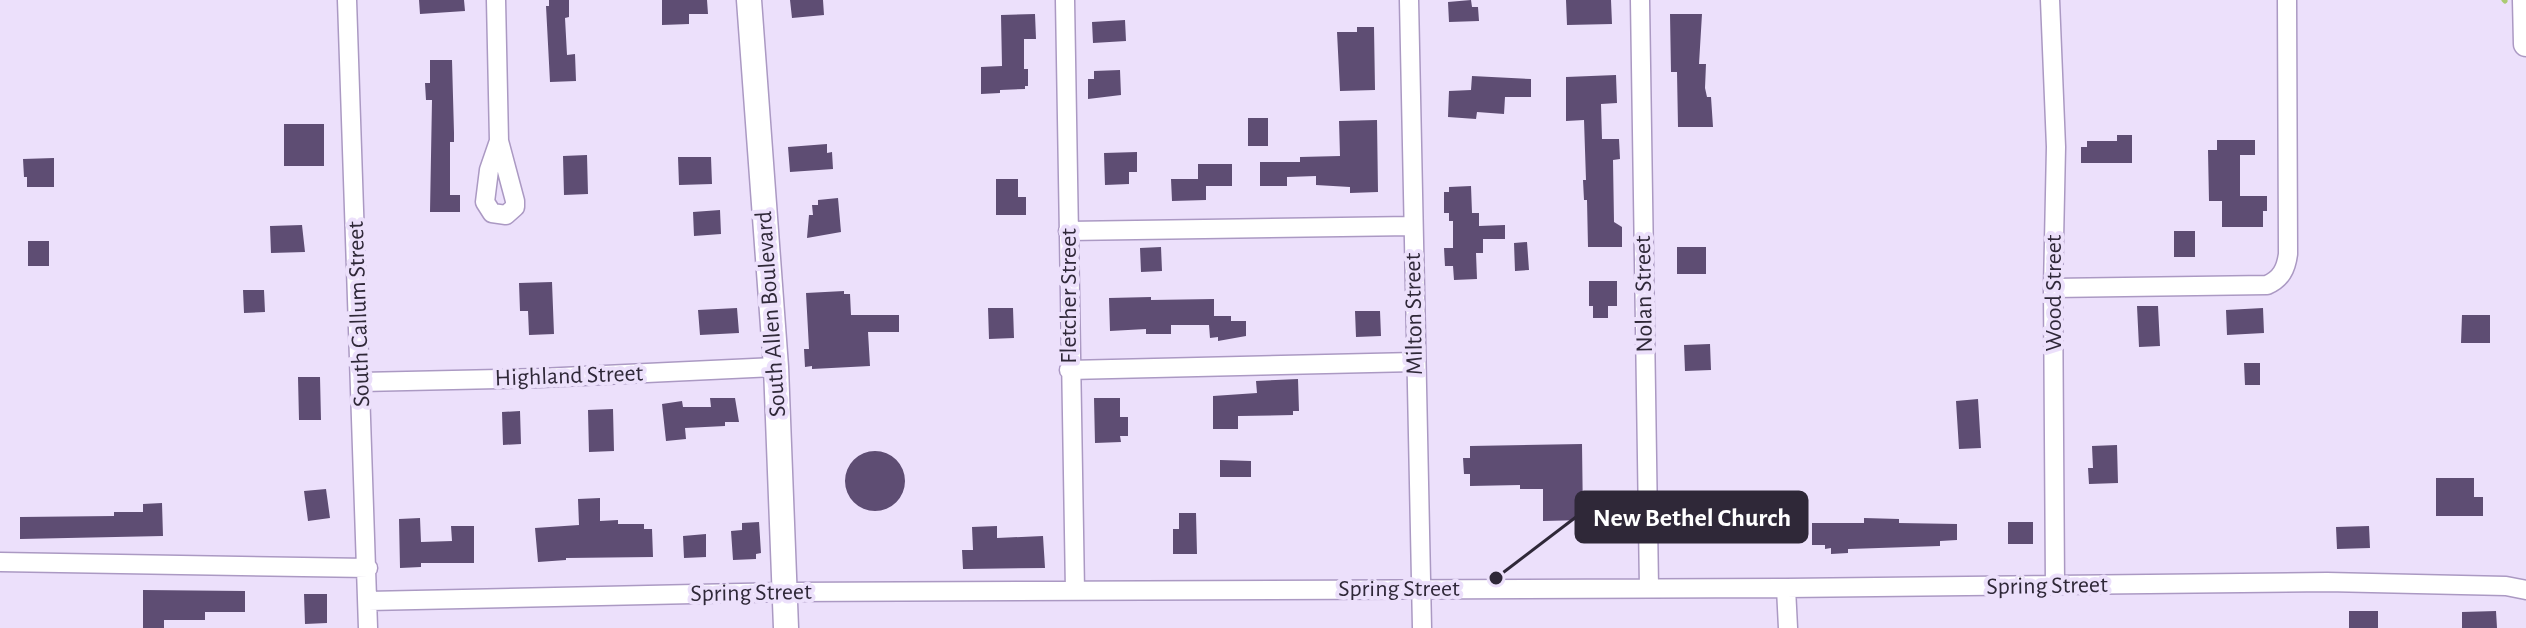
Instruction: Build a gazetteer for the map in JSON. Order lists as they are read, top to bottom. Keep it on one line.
{"streets":{"street":["Wood Street","Nolan Street","Fletcher Street","South Callum Street","South Allen Boulevard","Milton Street","Highland Street","Spring Street"]},"crossings":[["Wood Street","Spring Street"],["Nolan Street","Spring Street"],["Fletcher Street","Spring Street"],["South Callum Street","Highland Street"],["South Callum Street","Spring Street"],["South Allen Boulevard","Highland Street"],["South Allen Boulevard","Spring Street"],["Milton Street","Spring Street"]],"places":["New Bethel Church"]}
